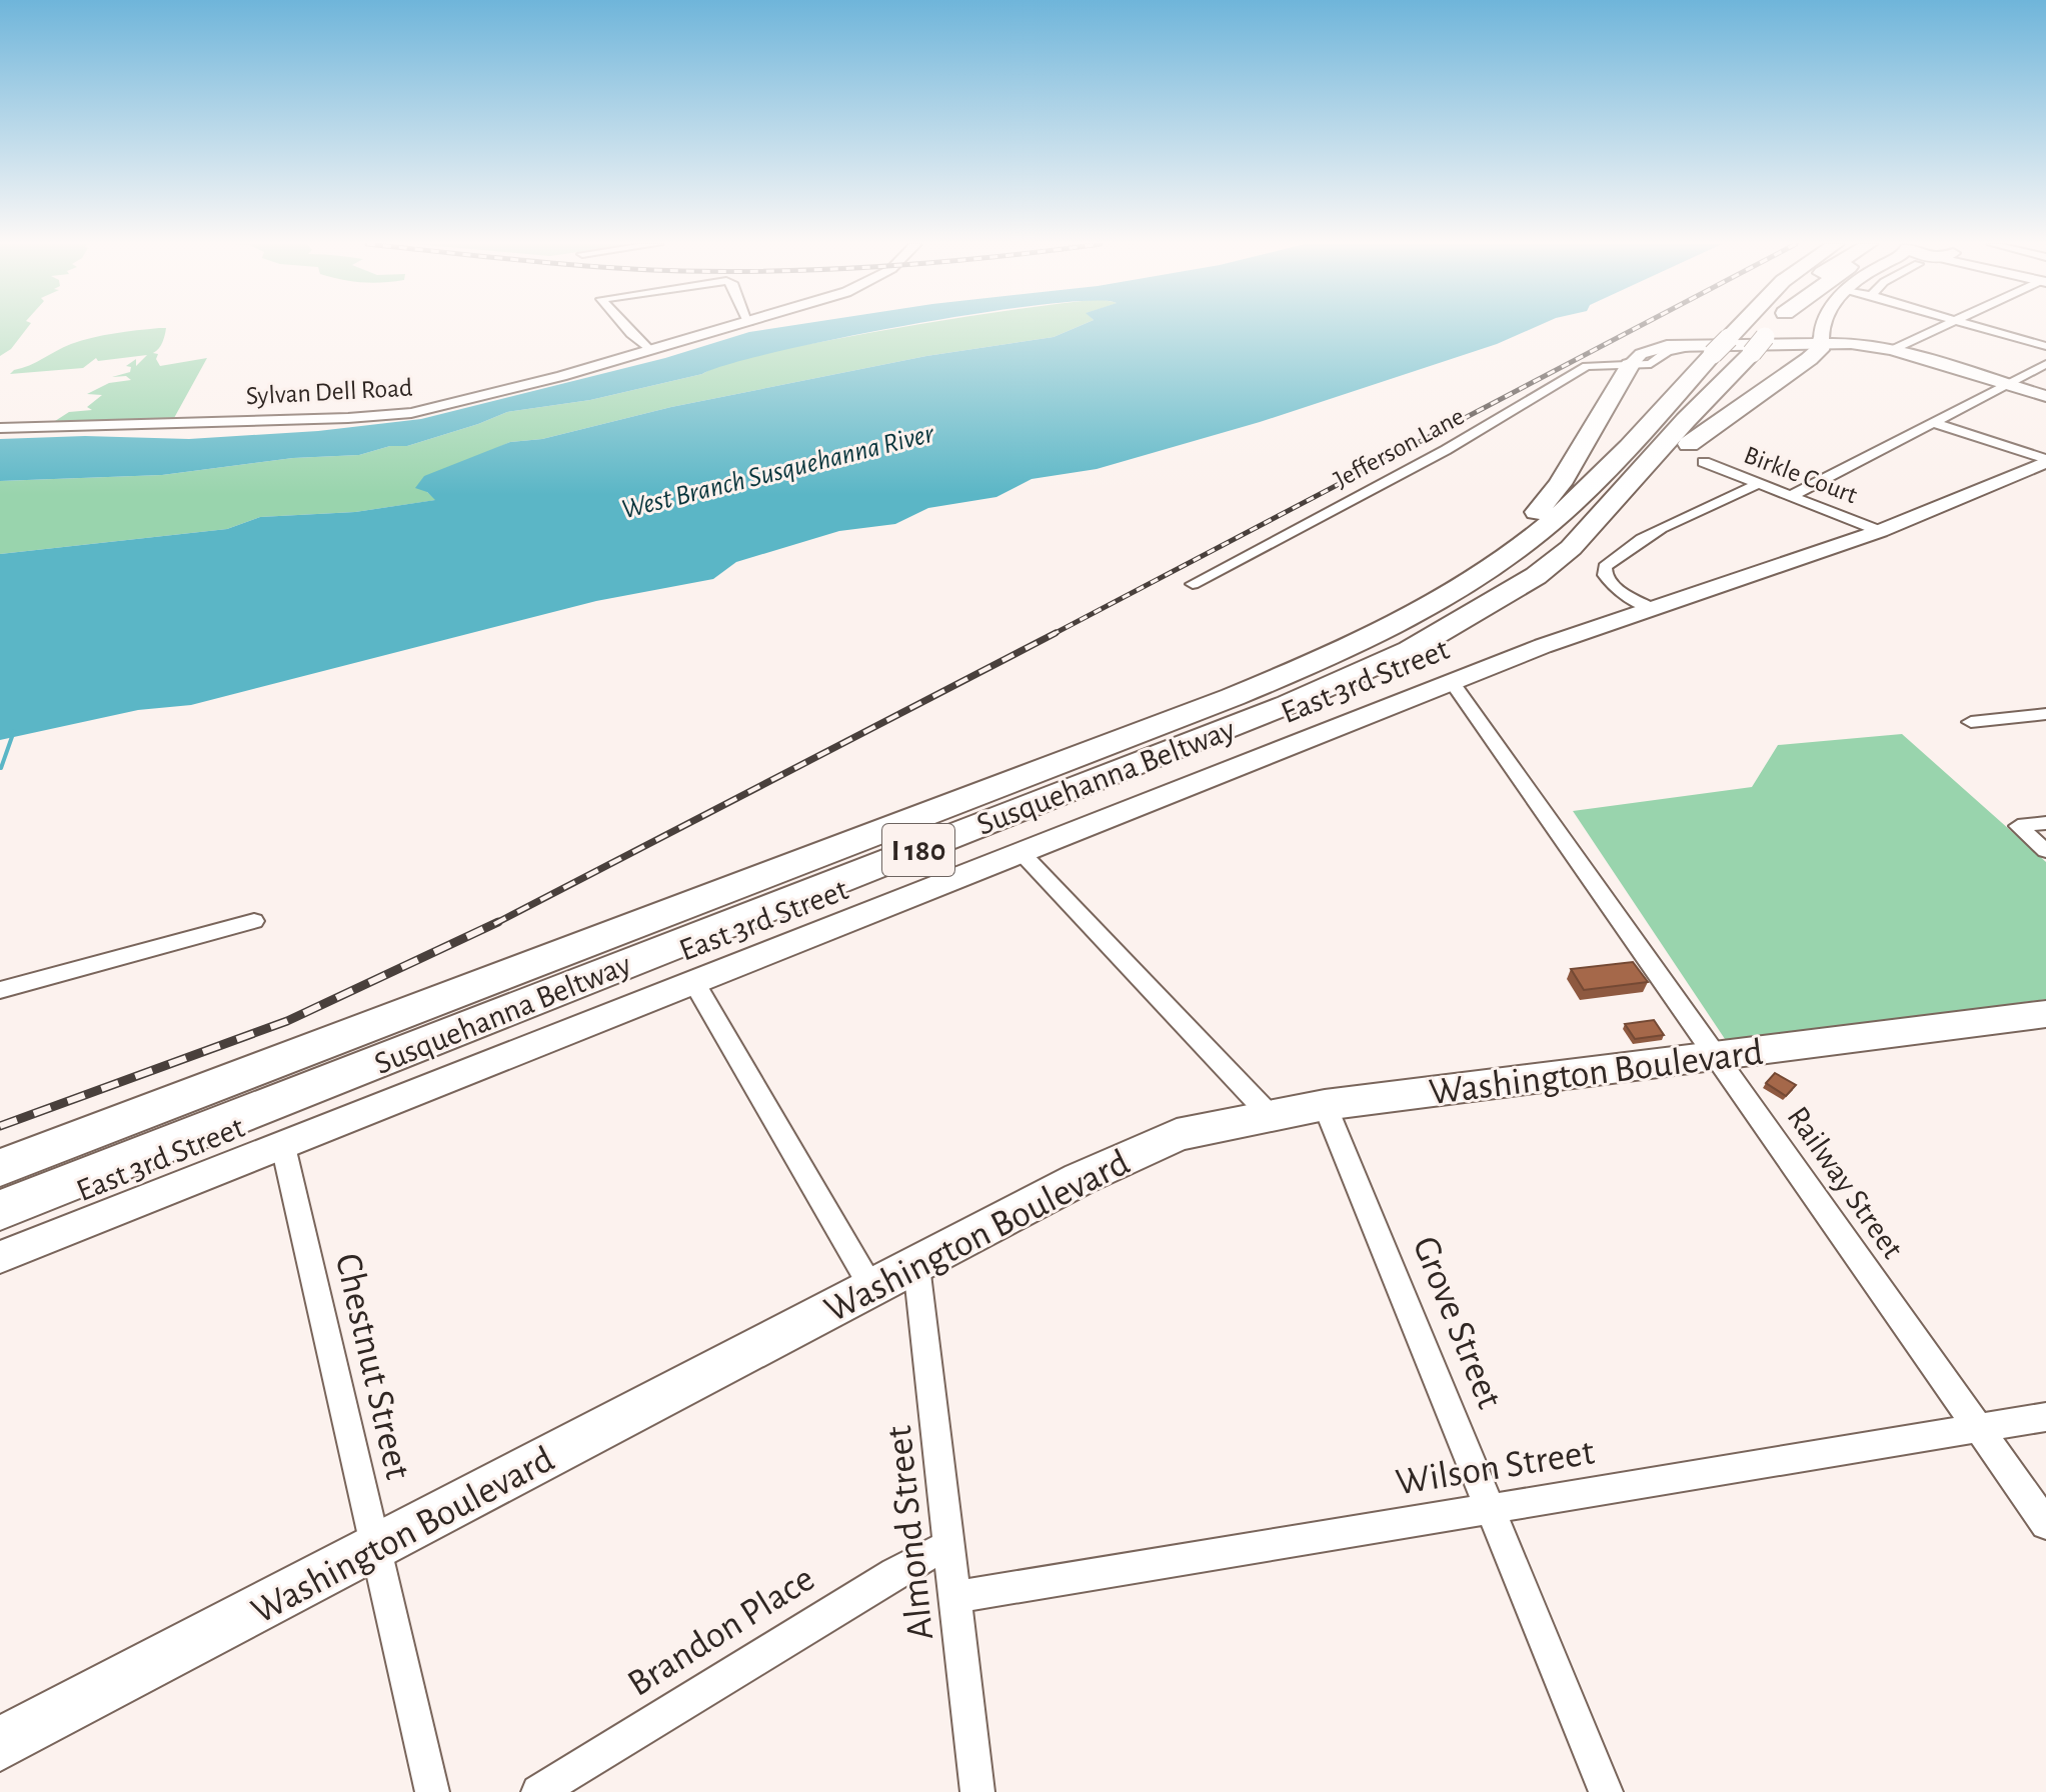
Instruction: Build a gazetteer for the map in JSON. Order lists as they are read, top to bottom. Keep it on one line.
{"streets":{"highway":["Susquehanna Beltway","I 180"],"main road":["East 3rd Street","Washington Boulevard"],"street":["Sylvan Dell Road","Jefferson Lane","Birkle Court","Railway Street","Grove Street","Chestnut Street","Wilson Street","Almond Street","Brandon Place"]},"crossings":[["Birkle Court","East 3rd Street"],["East 3rd Street","Railway Street"],["East 3rd Street","Chestnut Street"],["Washington Boulevard","Railway Street"],["Washington Boulevard","Grove Street"],["Washington Boulevard","Chestnut Street"],["Washington Boulevard","Almond Street"],["Railway Street","Wilson Street"],["Grove Street","Wilson Street"],["Wilson Street","Almond Street"],["Almond Street","Brandon Place"]],"water":["West Branch Susquehanna River"]}
